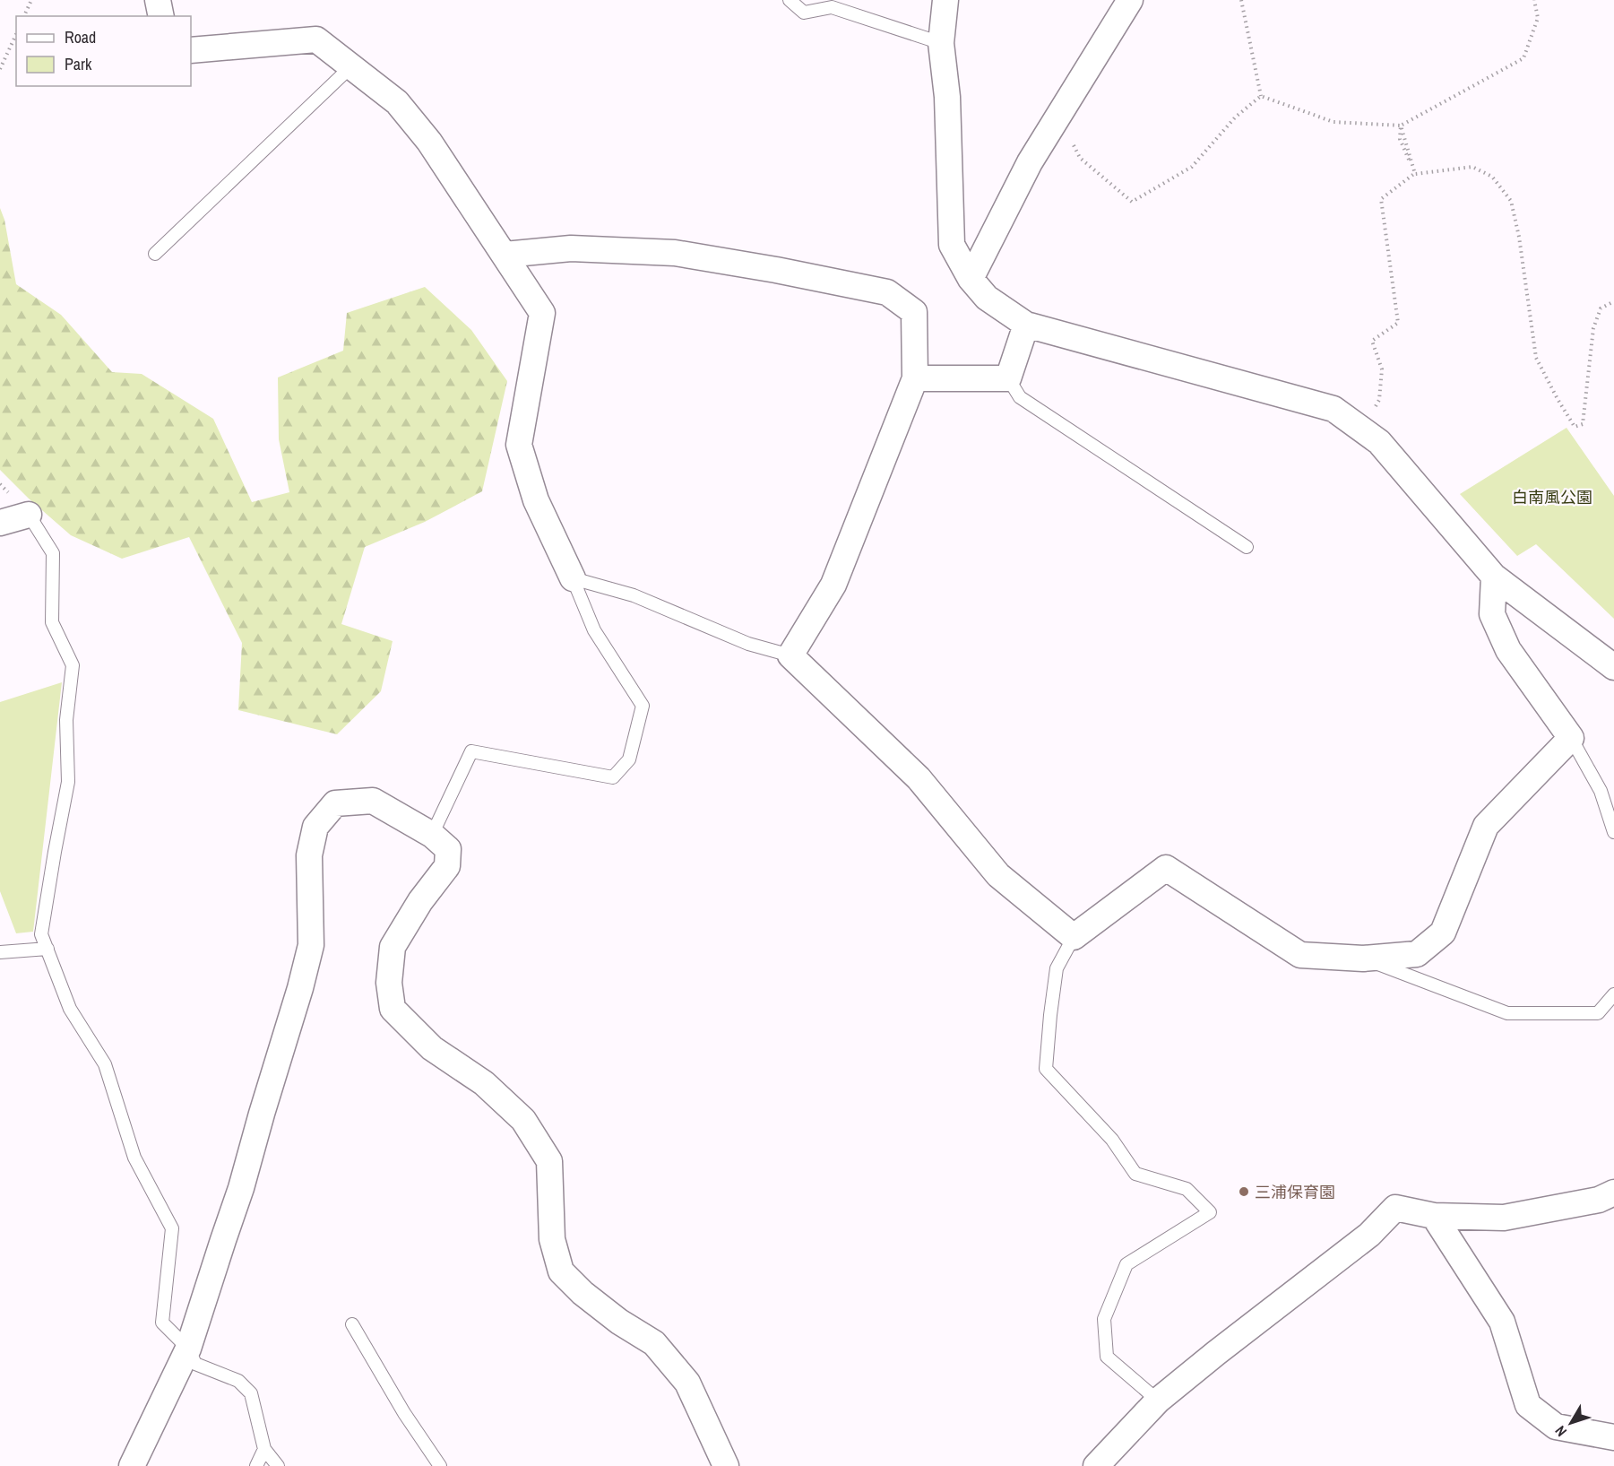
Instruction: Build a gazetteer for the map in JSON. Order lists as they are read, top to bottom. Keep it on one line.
{"parks":["白南風公園"],"places":["三浦保育園"],"legend":["Road","Park"],"north":"bottom left"}
